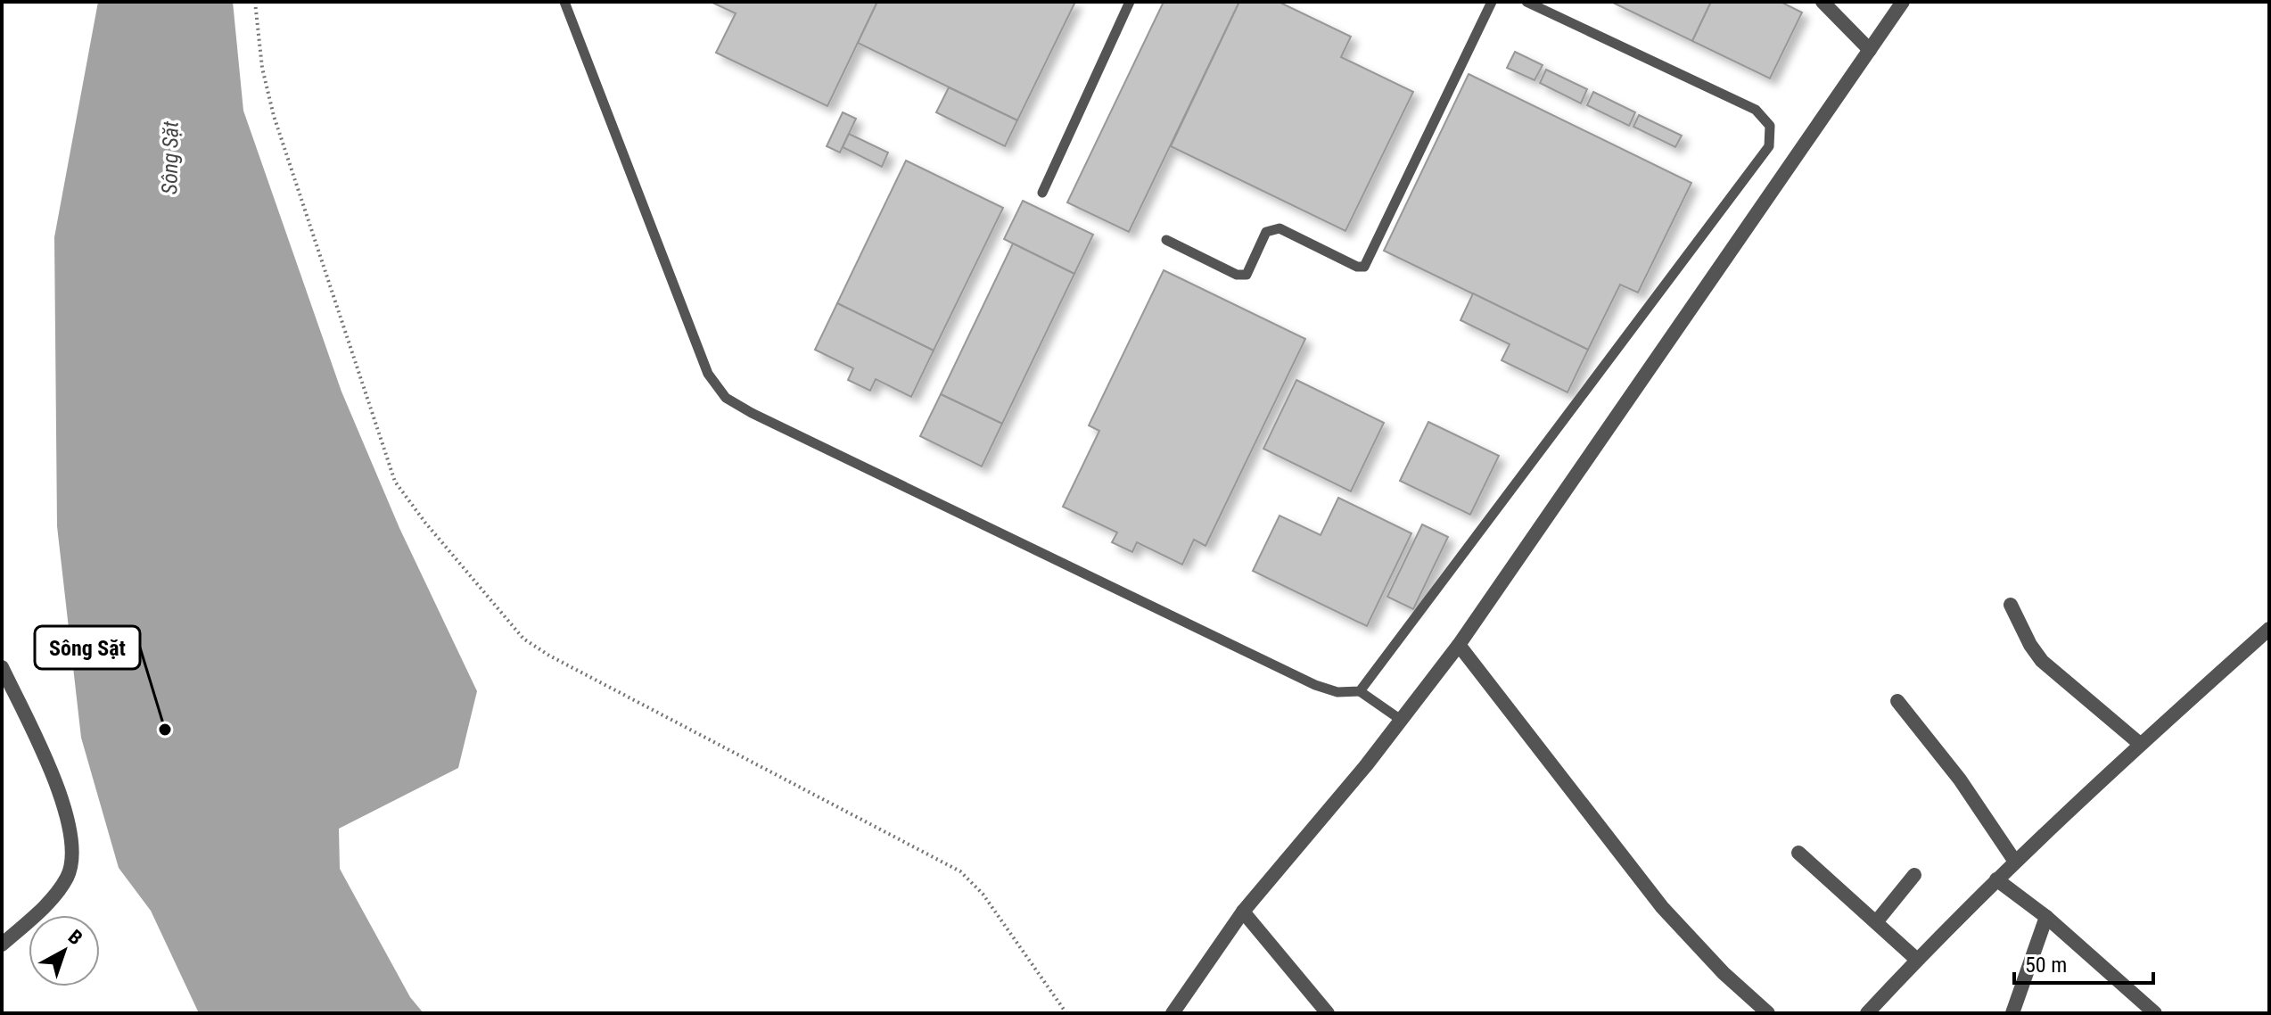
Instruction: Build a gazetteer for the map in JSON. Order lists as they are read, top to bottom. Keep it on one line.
{"water":["Sông Sặt"],"places":["Sông Sặt"],"scale_bar":"50 m","north":"top right"}
